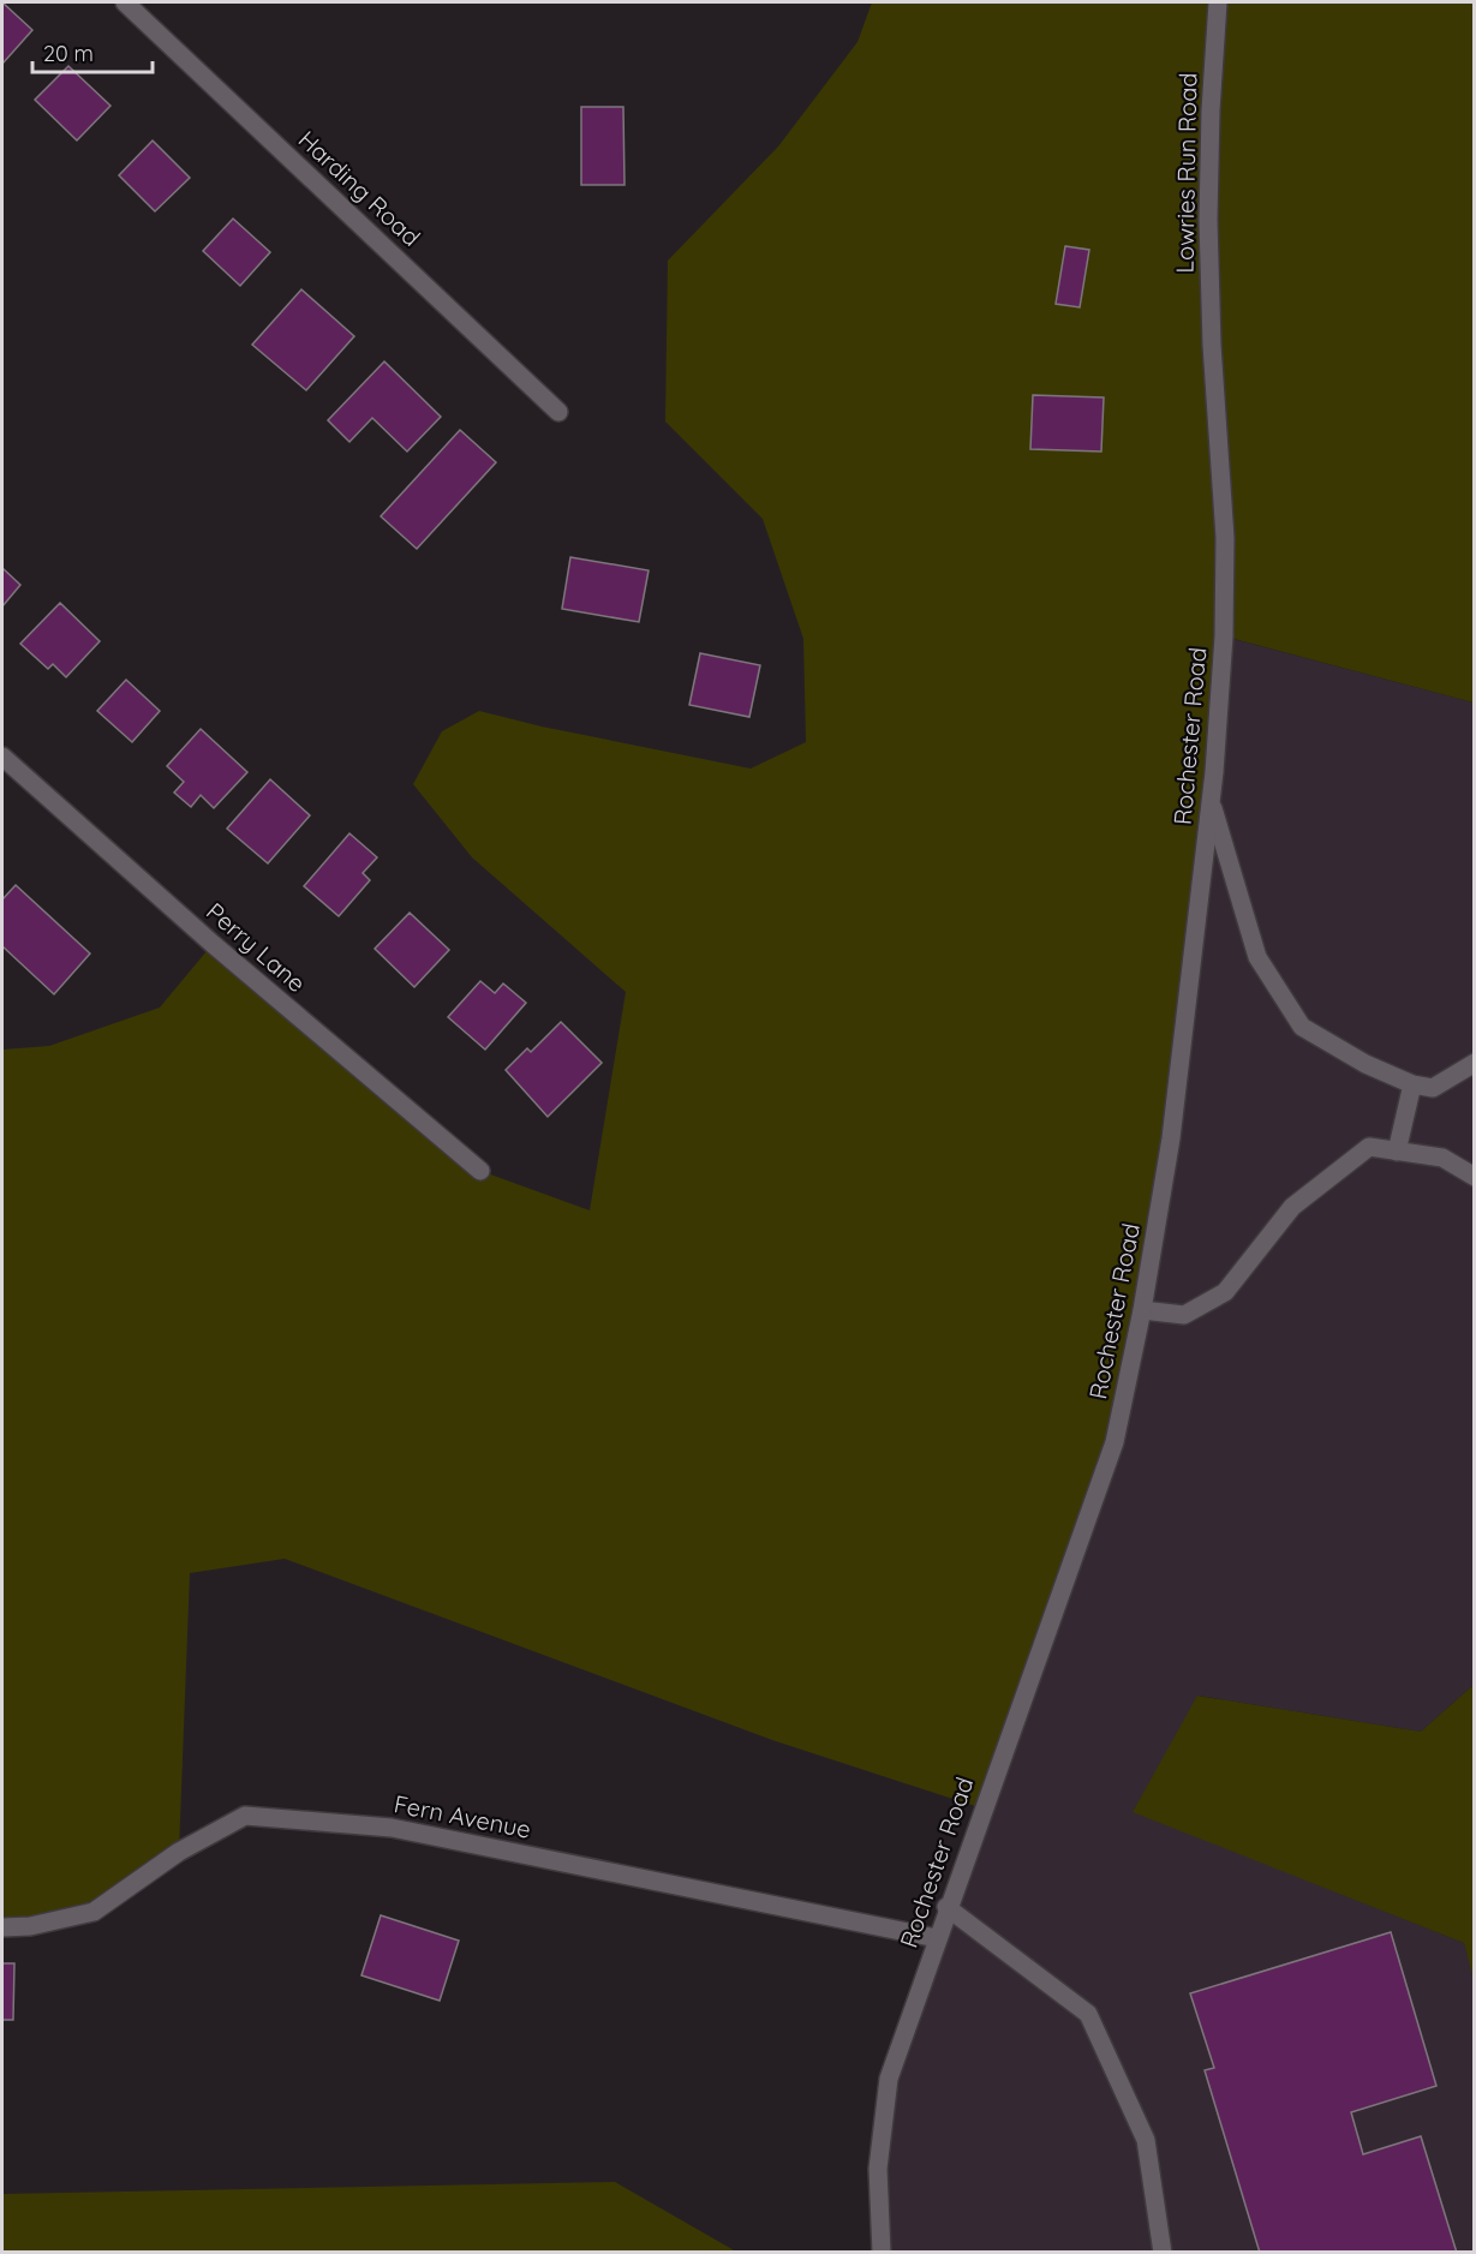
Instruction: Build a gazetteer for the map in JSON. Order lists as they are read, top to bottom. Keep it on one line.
{"streets":{"street":["Lowries Run Road","Harding Road","Rochester Road","Perry Lane","Fern Avenue"]},"crossings":[["Lowries Run Road","Rochester Road"],["Rochester Road","Fern Avenue"]],"scale_bar":"20 m"}
